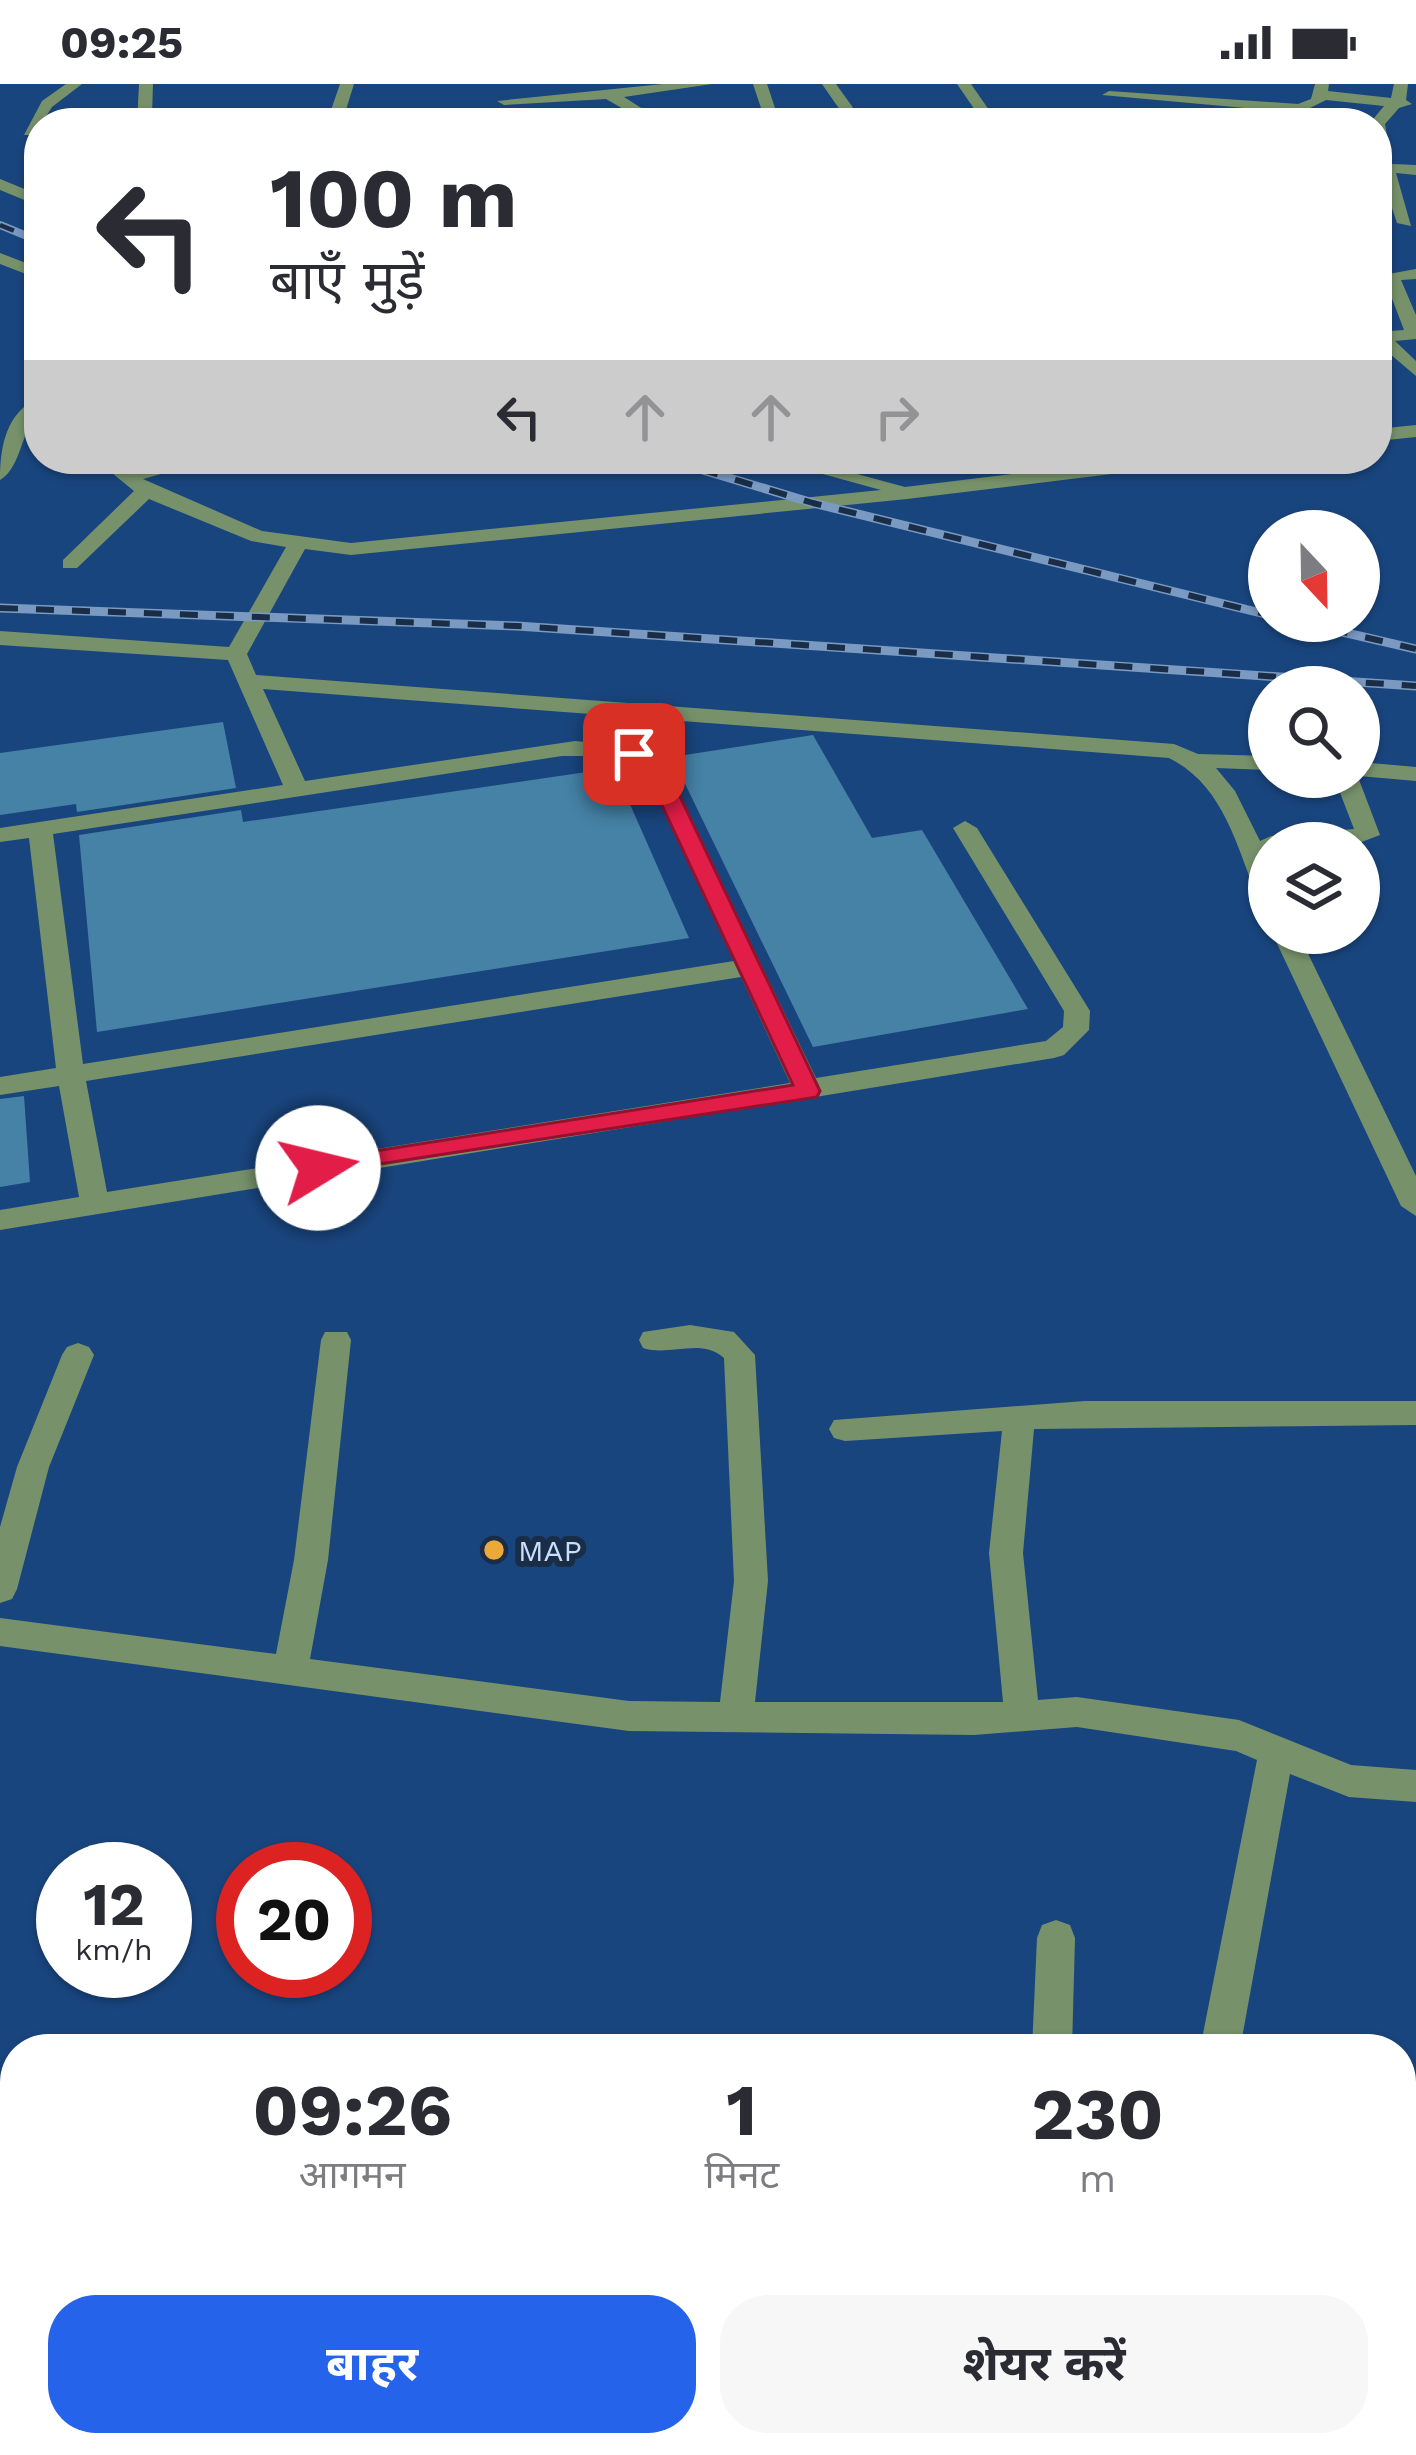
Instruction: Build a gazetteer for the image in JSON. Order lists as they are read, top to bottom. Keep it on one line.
{"places":["MAP"],"north":"bottom","page":{"status":"09:25","turn":["100 m","बाएँ मुड़ें"],"speed":"12 km/h","limit":"20","eta":["09:26","आगमन","1","मिनट","230","m"],"buttons":["बाहर","शेयर करें"]}}
